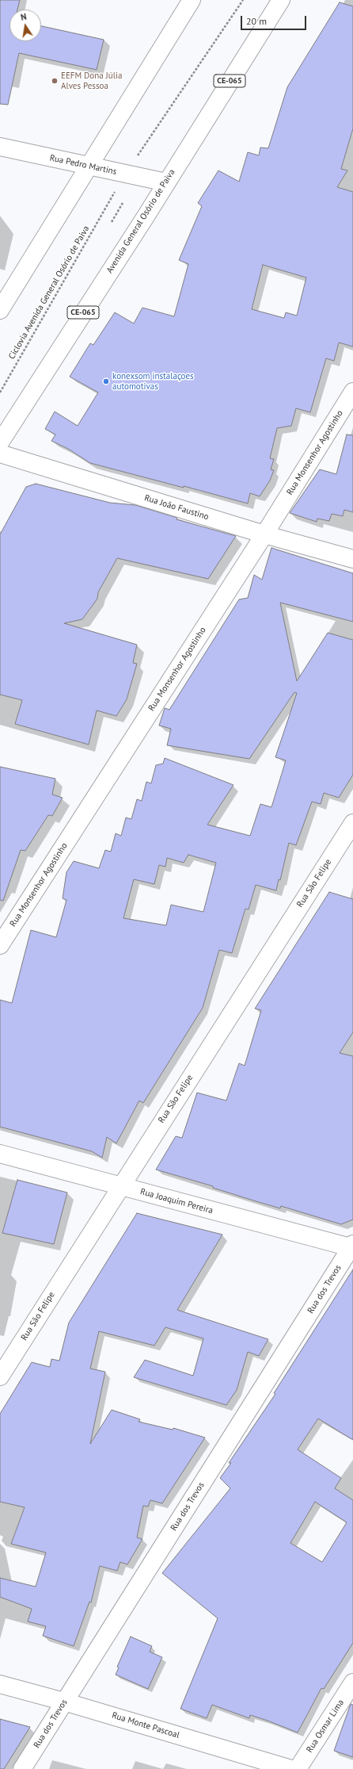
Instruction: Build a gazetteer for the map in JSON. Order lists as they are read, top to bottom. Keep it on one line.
{"streets":{"street":["CE-065","Rua Pedro Martins","Avenida General Osório de Paiva","Rua Monsenhor Agostinho","Rua João Faustino","Rua São Felipe","Rua Joaquim Pereira","Rua dos Trevos","Rua Monte Pascoal","Rua Osmar Lima"],"path":["Ciclovia Avenida General Osório de Paiva"]},"crossings":[["Rua Pedro Martins","Avenida General Osório de Paiva"],["Rua Monsenhor Agostinho","Rua João Faustino"],["Rua São Felipe","Rua Joaquim Pereira"],["Rua Joaquim Pereira","Rua dos Trevos"],["Rua dos Trevos","Rua Monte Pascoal"]],"places":["EEFM Dona Júlia Alves Pessoa","konexsom instalaçoes automotivas"],"scale_bar":"20 m","north":"top"}
